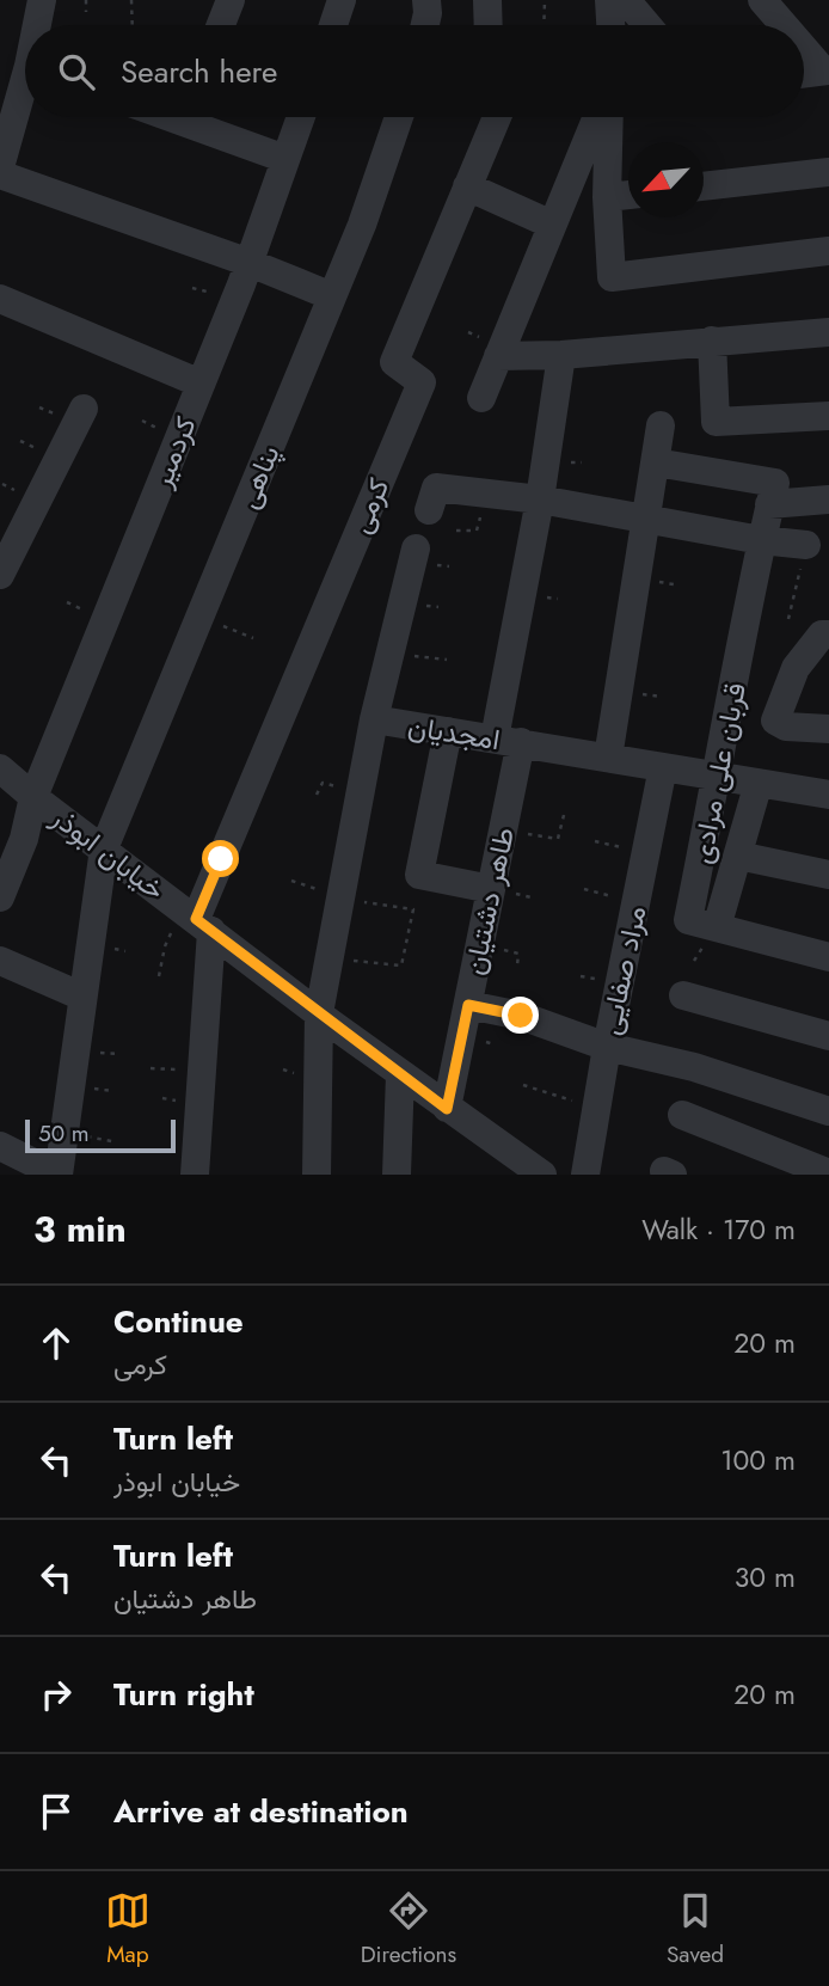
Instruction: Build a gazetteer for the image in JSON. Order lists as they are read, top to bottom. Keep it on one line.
{"streets":{"street":["کردمیر","پناهی","کرمی","امجدیان","قربان علی مرادی","خیابان ابوذر","طاهر دشتیان","مراد صفایی"]},"crossings":[["کردمیر","خیابان ابوذر"],["پناهی","خیابان ابوذر"],["کرمی","خیابان ابوذر"],["امجدیان","قربان علی مرادی"],["امجدیان","خیابان ابوذر"],["امجدیان","طاهر دشتیان"],["امجدیان","مراد صفایی"],["خیابان ابوذر","طاهر دشتیان"]],"scale_bar":"50 m","north":"bottom left","page":{"search":"Search here","scale":"50 m","heading":["3 min","Walk · 170 m"],"list":[["Continue","کرمی","20 m"],["Turn left","خیابان ابوذر","100 m"],["Turn left","طاهر دشتیان","30 m"],["Turn right","20 m"],"Arrive at destination"],"nav":["Map","Directions","Saved"]}}
